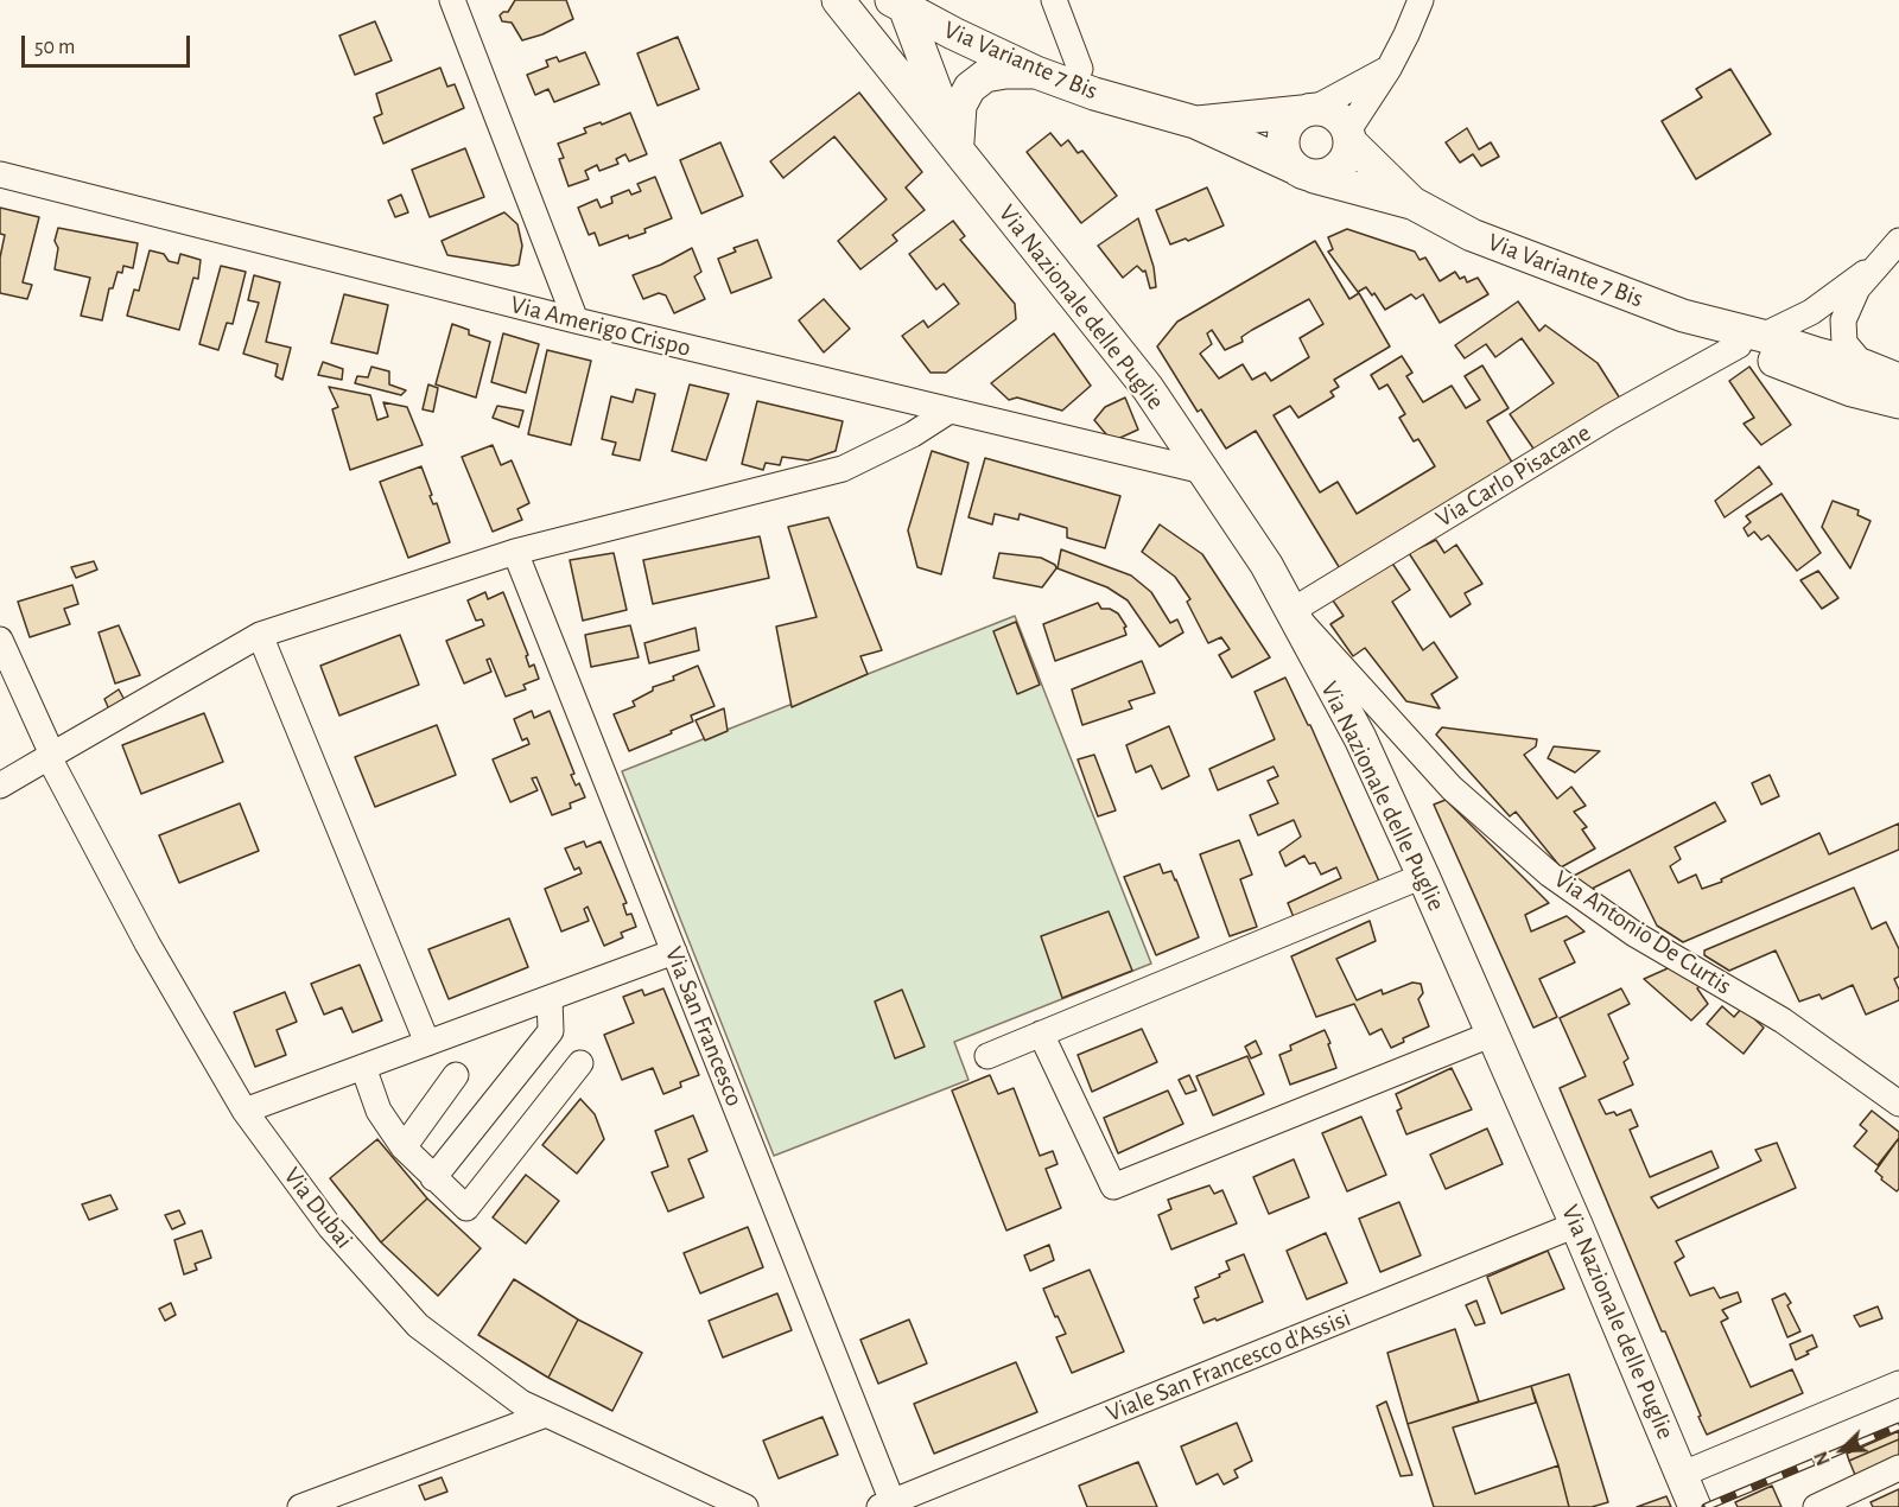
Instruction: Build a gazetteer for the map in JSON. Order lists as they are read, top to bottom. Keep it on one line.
{"streets":{"main road":["Via Variante 7 Bis","Via Nazionale delle Puglie"],"street":["Via Amerigo Crispo","Via Carlo Pisacane","Via Antonio De Curtis","Via San Francesco","Via Dubai","Viale San Francesco d'Assisi"]},"crossings":[["Via Variante 7 Bis","Via Nazionale delle Puglie"],["Via Variante 7 Bis","Via Carlo Pisacane"],["Via Nazionale delle Puglie","Via Amerigo Crispo"],["Via Nazionale delle Puglie","Via Carlo Pisacane"],["Via Nazionale delle Puglie","Via Antonio De Curtis"],["Via Nazionale delle Puglie","Viale San Francesco d'Assisi"],["Via Carlo Pisacane","Via Antonio De Curtis"],["Via San Francesco","Viale San Francesco d'Assisi"]],"scale_bar":"50 m","north":"bottom left"}
